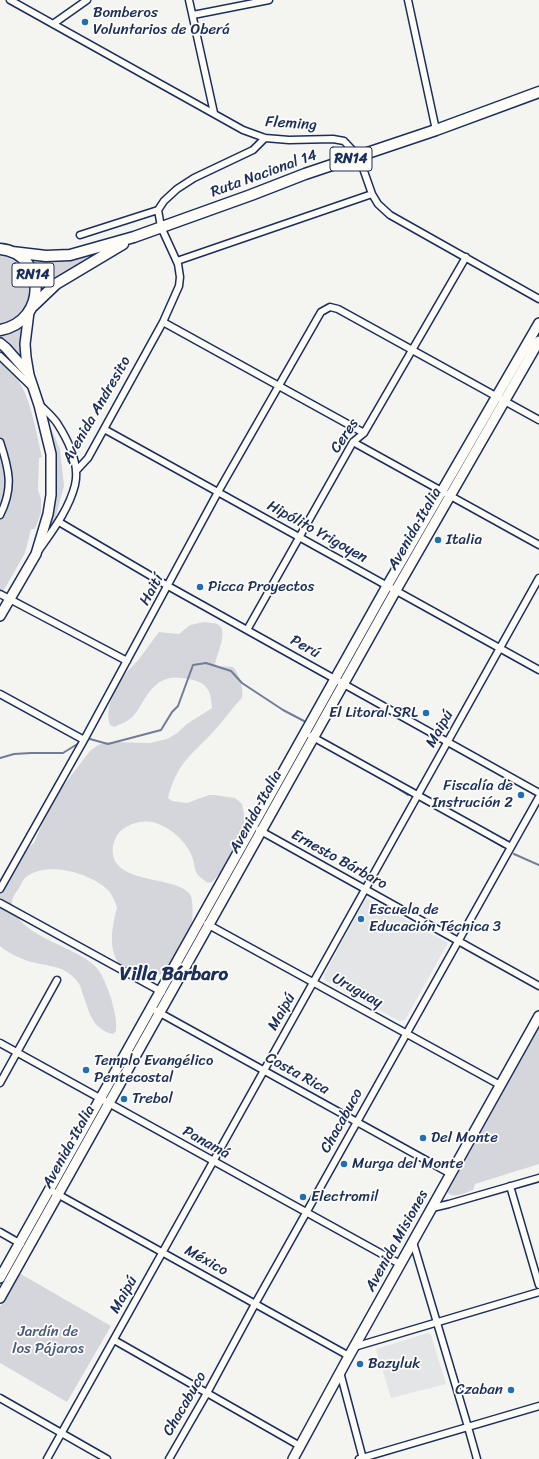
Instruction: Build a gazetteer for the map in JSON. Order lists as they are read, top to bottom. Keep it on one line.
{"streets":{"highway":["RN14","Ruta Nacional 14"],"main road":["Avenida Andresito","Avenida Italia","Avenida Misiones"],"street":["Fleming","Ceres","Hipólito Yrigoyen","Haití","Perú","Maipú","Ernesto Bárbaro","Uruguay","Costa Rica","Chacabuco","Panamá","México"]},"crossings":[["Fleming","Ruta Nacional 14"],["Fleming","Ceres"],["RN14","Ruta Nacional 14"],["Ruta Nacional 14","Avenida Andresito"],["Avenida Andresito","Hipólito Yrigoyen"],["Avenida Andresito","Perú"],["Ceres","Hipólito Yrigoyen"],["Ceres","Haití"],["Ceres","Perú"],["Avenida Italia","Hipólito Yrigoyen"],["Avenida Italia","Perú"],["Avenida Italia","Ernesto Bárbaro"],["Avenida Italia","Uruguay"],["Avenida Italia","Costa Rica"],["Avenida Italia","Panamá"],["Avenida Italia","México"],["Hipólito Yrigoyen","Haití"],["Hipólito Yrigoyen","Maipú"],["Haití","Perú"],["Perú","Maipú"],["Maipú","Ernesto Bárbaro"],["Maipú","Uruguay"],["Maipú","Costa Rica"],["Maipú","Panamá"],["Maipú","México"],["Ernesto Bárbaro","Chacabuco"],["Uruguay","Chacabuco"],["Uruguay","Avenida Misiones"],["Costa Rica","Chacabuco"],["Costa Rica","Avenida Misiones"],["Chacabuco","Panamá"],["Chacabuco","México"],["Panamá","Avenida Misiones"],["Avenida Misiones","México"]],"districts":["Villa Bárbaro"],"parks":["Jardín de los Pájaros"],"places":["Bomberos Voluntarios de Oberá","Italia","Picca Proyectos","El Litoral SRL","Fiscalía de Instrución 2","Escuela de Educación Técnica 3","Templo Evangélico Pentecostal","Trebol","Del Monte","Murga del Monte","Electromil","Bazyluk","Czaban"]}
